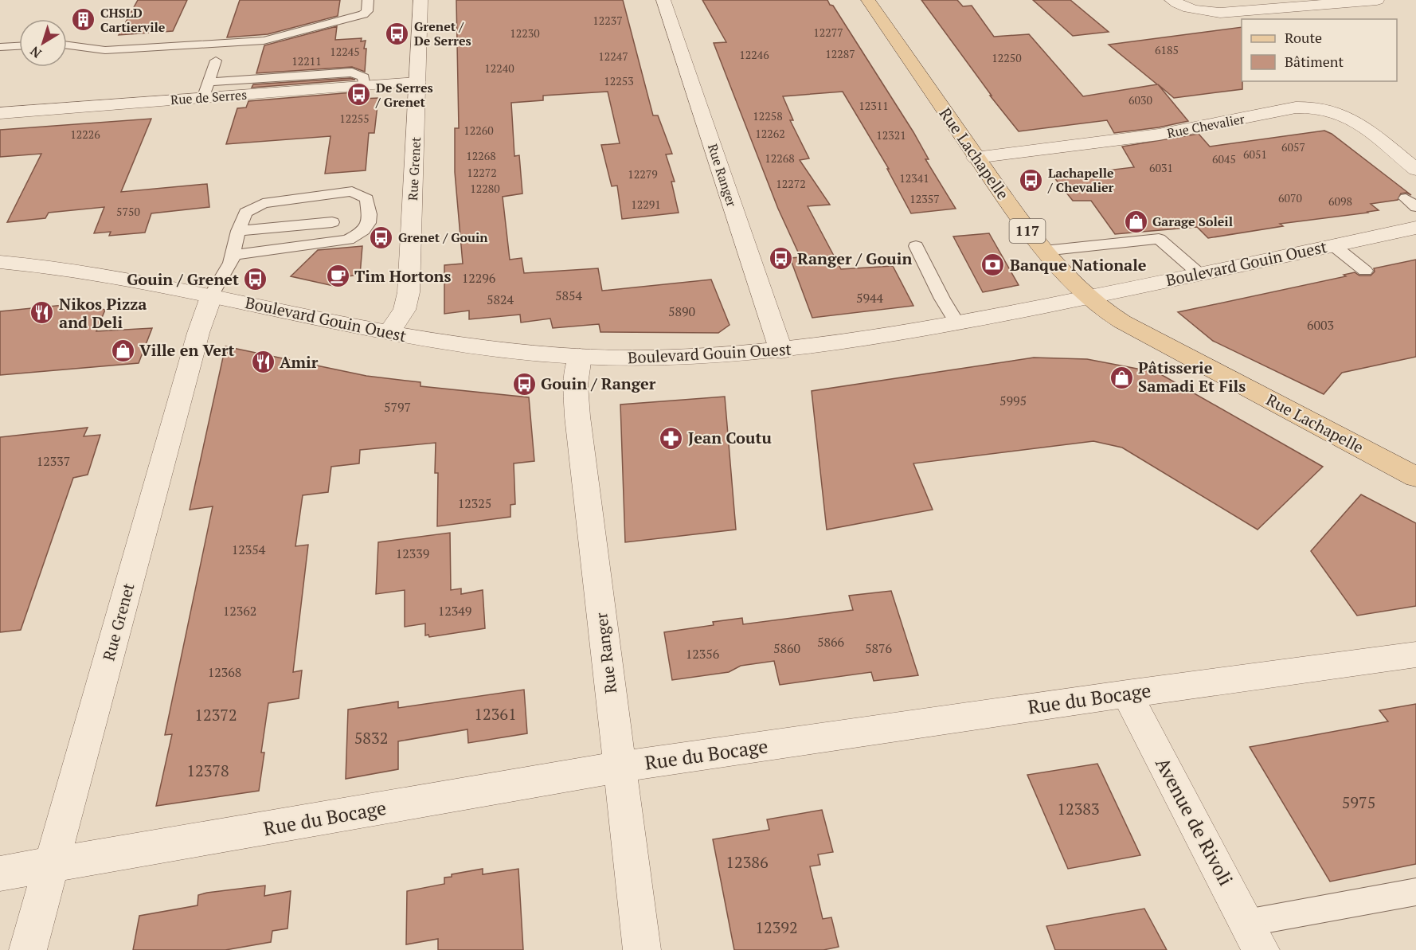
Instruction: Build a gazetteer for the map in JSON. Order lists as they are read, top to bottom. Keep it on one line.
{"streets":{"main road":["Rue Lachapelle","117"],"street":["Rue de Serres","Rue Chevalier","Rue Grenet","Rue Ranger","Boulevard Gouin Ouest","Rue du Bocage","Avenue de Rivoli"]},"crossings":[["Rue de Serres","Rue Grenet"],["Rue Chevalier","Rue Lachapelle"],["Rue Lachapelle","Boulevard Gouin Ouest"],["Rue Grenet","Boulevard Gouin Ouest"],["Rue Grenet","Rue du Bocage"],["Rue Ranger","Boulevard Gouin Ouest"],["Rue Ranger","Rue du Bocage"],["Rue du Bocage","Avenue de Rivoli"]],"places":{"building":["CHSLD Cartiervile"],"bus stop":["Grenet / De Serres","De Serres / Grenet","Lachapelle / Chevalier","Grenet / Gouin","Ranger / Gouin","Gouin / Grenet","Gouin / Ranger"],"shop":["Garage Soleil","Ville en Vert","Pâtisserie Samadi Et Fils"],"bank":["Banque Nationale"],"cafe":["Tim Hortons"],"restaurant":["Nikos Pizza and Deli","Amir"],"pharmacy":["Jean Coutu"]},"house_numbers":["12237","12277","12230","6185","12245","12287","12246","12247","12250","12211","12240","12253","6030","12311","12258","12255","12260","12262","12226","12321","6057","6051","12268","12268","6045","6031","12272","12279","12341","12272","12280","6070","12357","6098","12291","5750","12296","5854","5944","5824","5890","6003","5995","5797","12337","12325","12354","12339","12362","12349","5866","5860","5876","12356","12368","12361","12372","5832","12378","5975","12383","12386","12392"],"legend":["Route","Bâtiment"],"north":"bottom left"}
